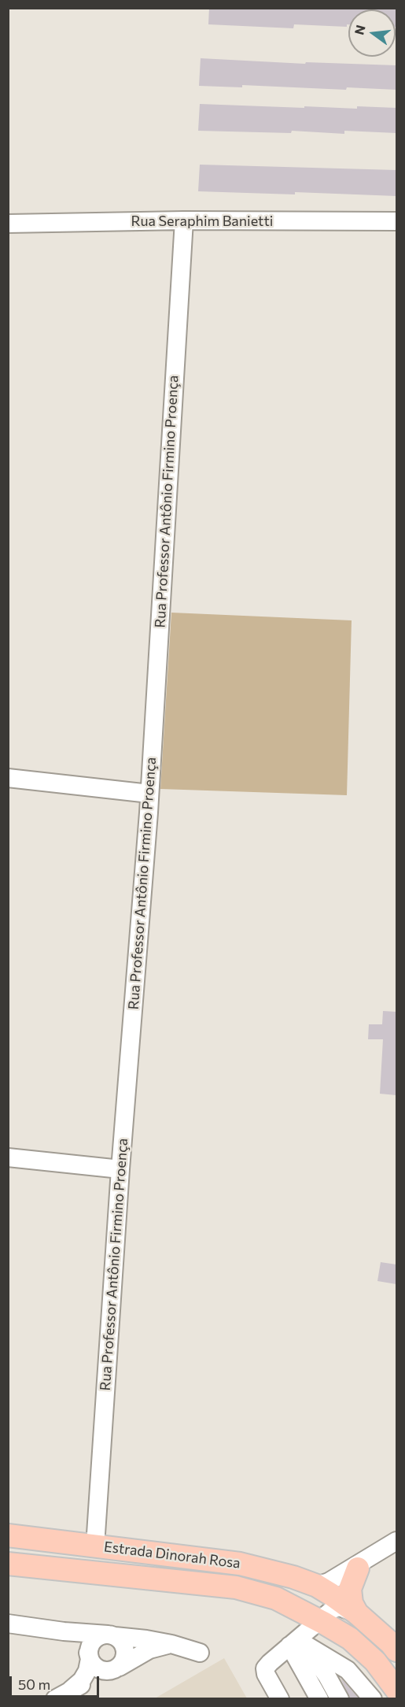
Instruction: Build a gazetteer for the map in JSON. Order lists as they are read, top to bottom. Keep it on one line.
{"streets":{"main road":["Estrada Dinorah Rosa"],"street":["Rua Seraphim Banietti","Rua Professor Antônio Firmino Proença"]},"crossings":[["Rua Seraphim Banietti","Rua Professor Antônio Firmino Proença"],["Rua Professor Antônio Firmino Proença","Estrada Dinorah Rosa"]],"scale_bar":"50 m","north":"left"}
